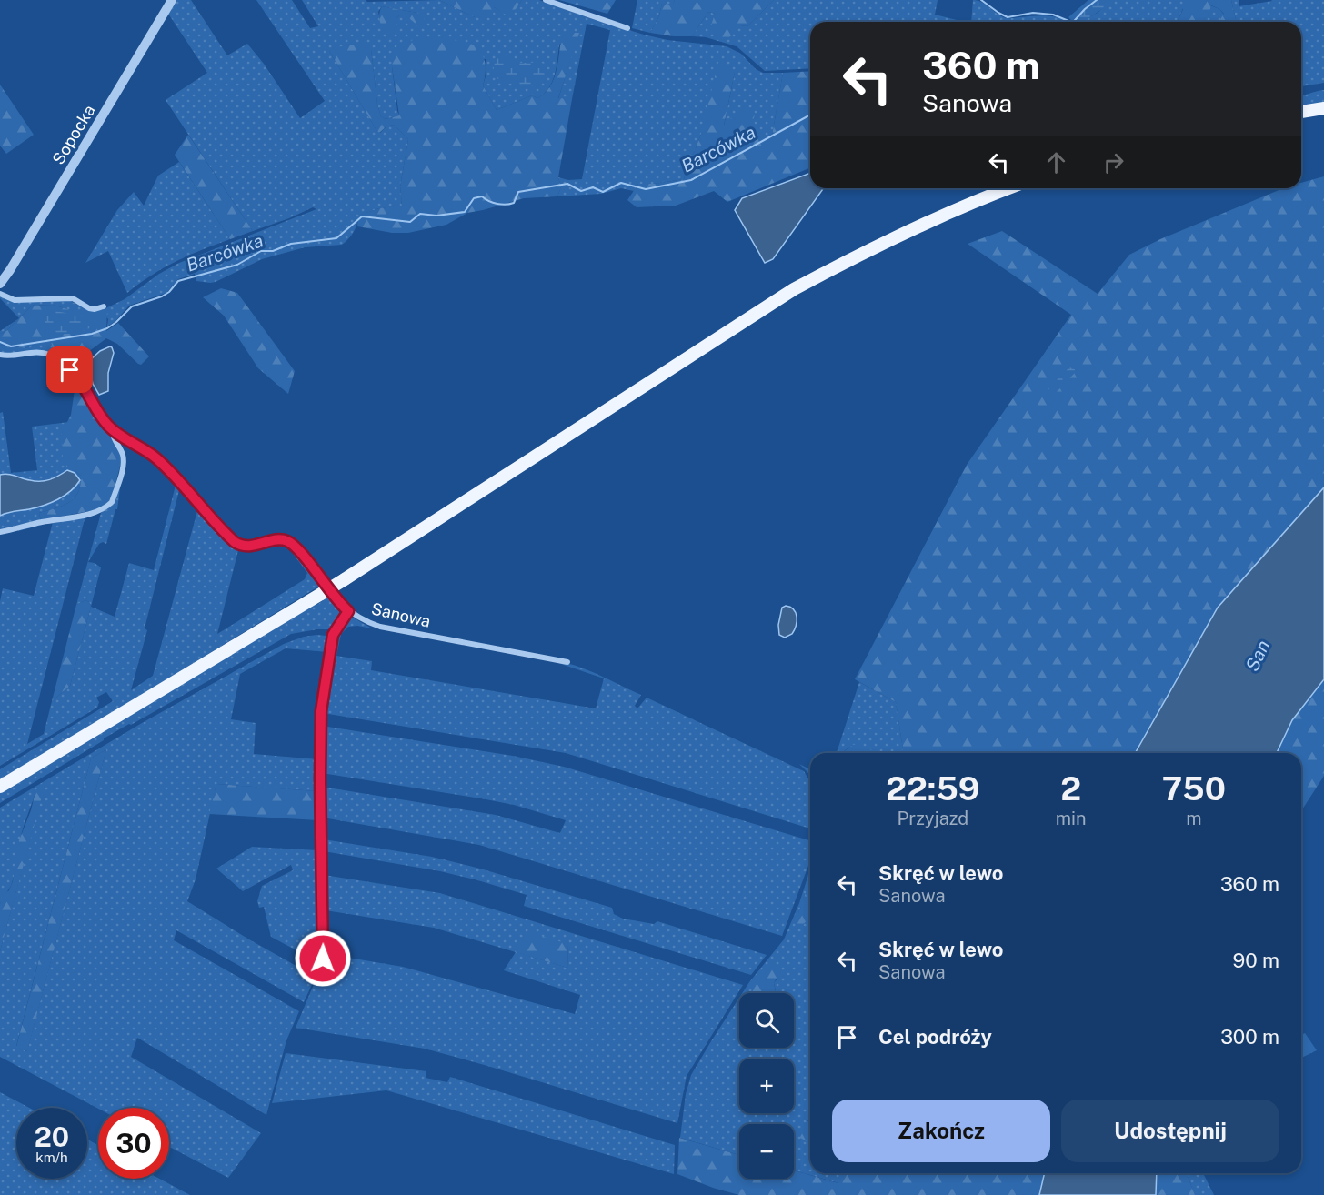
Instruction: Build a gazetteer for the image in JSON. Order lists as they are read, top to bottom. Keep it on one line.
{"streets":{"street":["Sopocka","Sanowa"]},"water":["Barcówka","San"],"page":{"turn":["360 m","Sanowa"],"eta":["22:59","Przyjazd","2","min","750","m"],"list":[{"name":"Skręć w lewo","note":"Sanowa","value":"360 m"},{"name":"Skręć w lewo","note":"Sanowa","value":"90 m"},{"name":"Cel podróży","value":"300 m"}],"map_buttons":["+","−"],"buttons":["Zakończ","Udostępnij"],"speed":"20 km/h","limit":"30"}}
